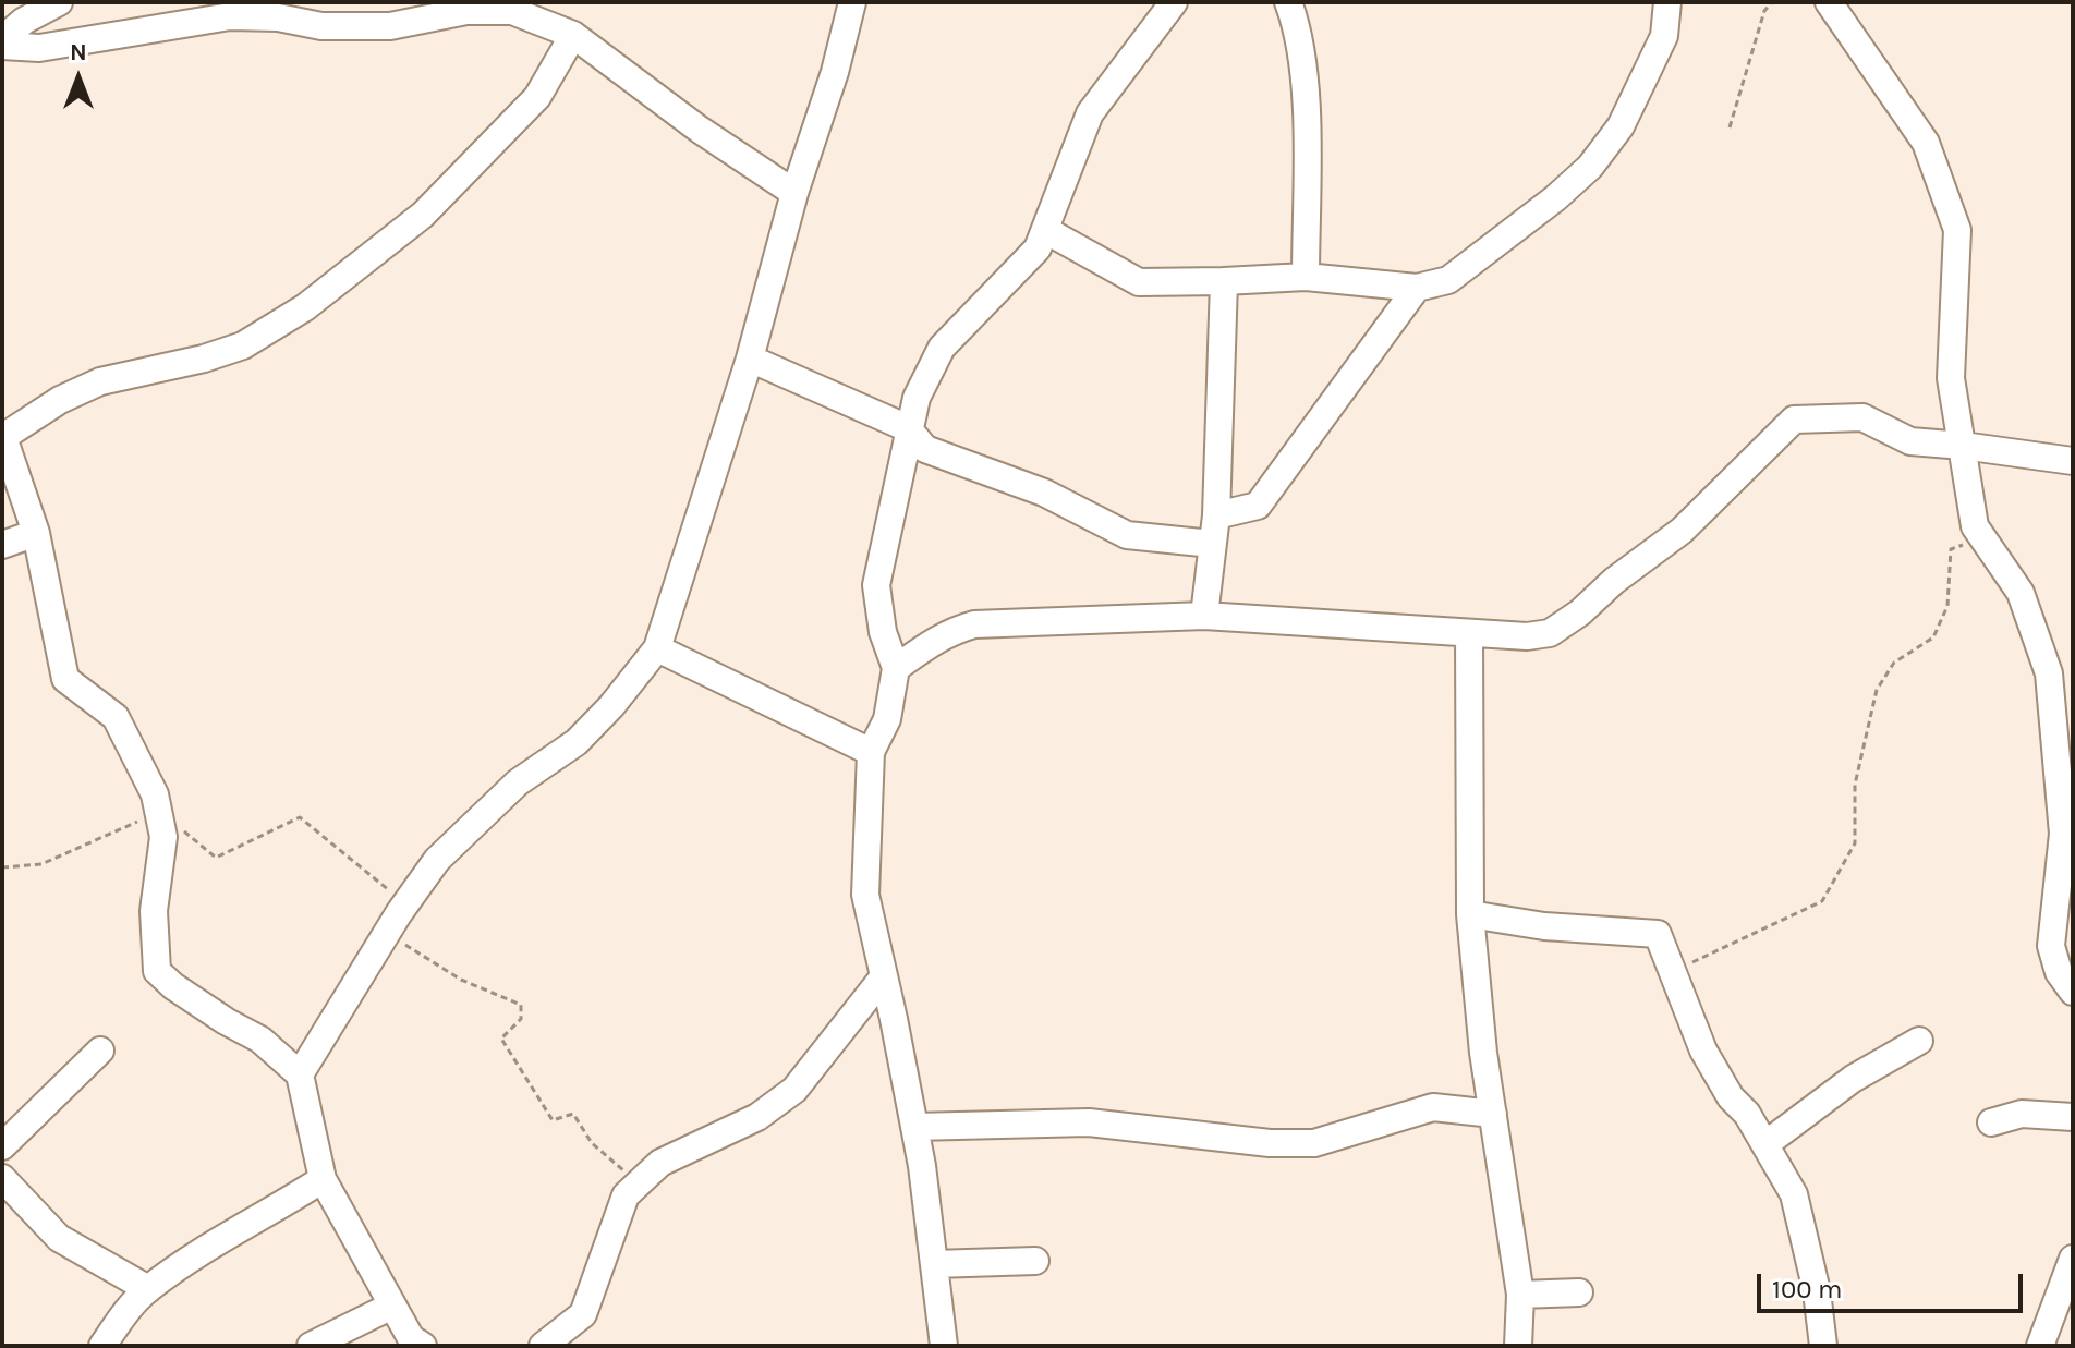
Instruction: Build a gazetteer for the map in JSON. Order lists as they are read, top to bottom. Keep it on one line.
{"scale_bar":"100 m","north":"top"}
